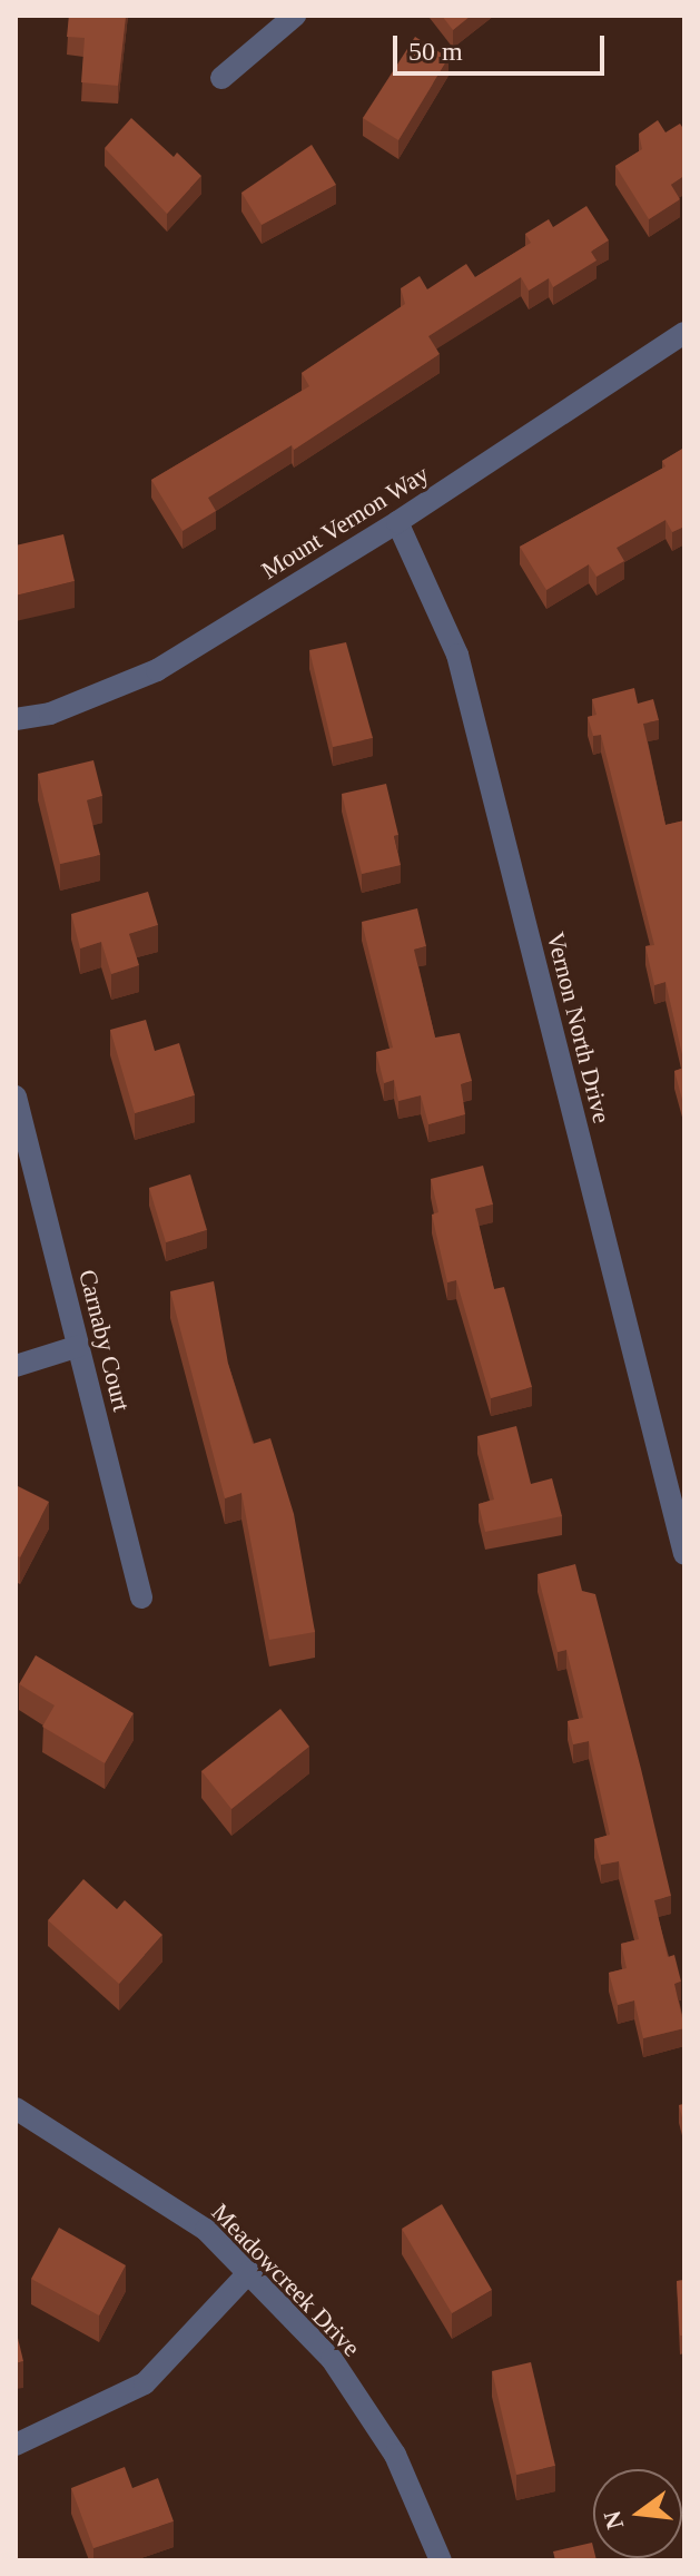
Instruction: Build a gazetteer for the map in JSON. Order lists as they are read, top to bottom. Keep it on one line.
{"streets":{"street":["Mount Vernon Way","Vernon North Drive","Carnaby Court","Meadowcreek Drive"]},"crossings":[["Mount Vernon Way","Vernon North Drive"]],"scale_bar":"50 m","north":"left"}
